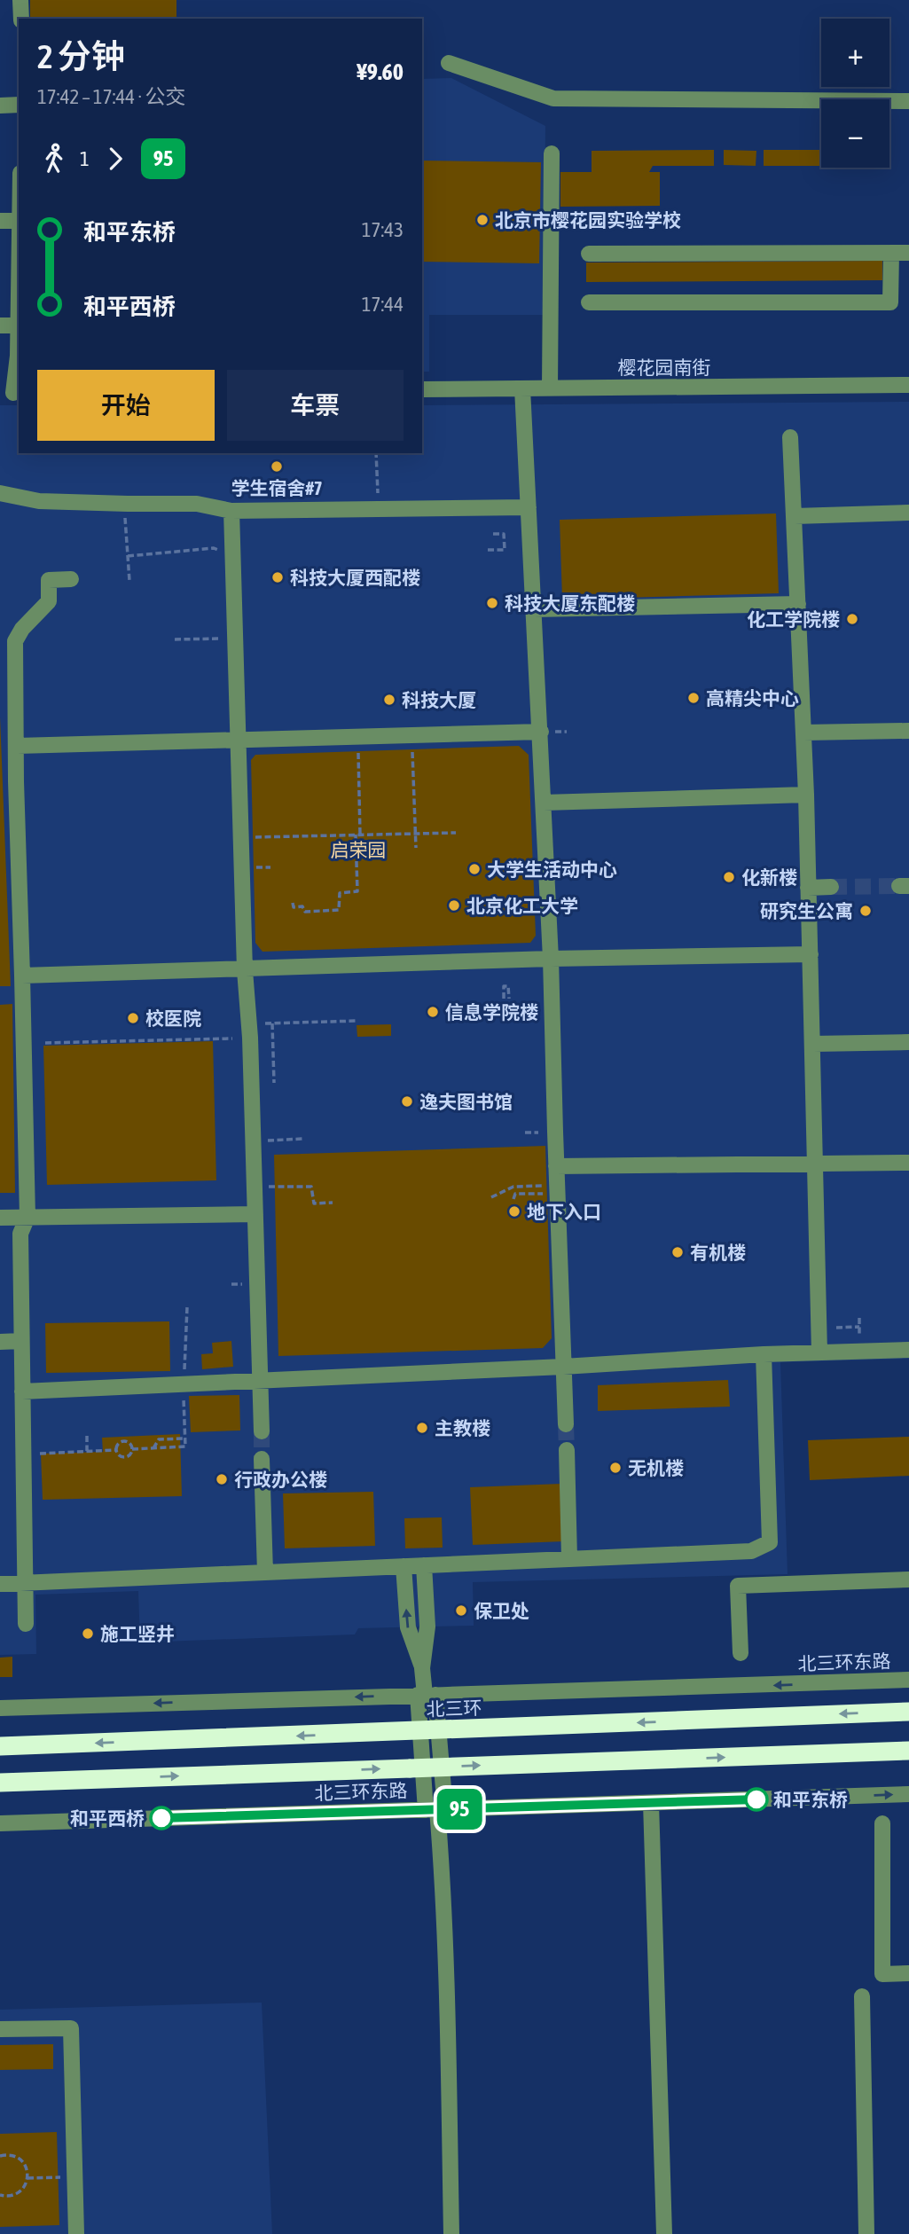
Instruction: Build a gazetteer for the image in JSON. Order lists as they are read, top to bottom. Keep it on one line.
{"streets":{"highway":["北三环"],"street":["樱花园南街","北三环东路"]},"parks":["启荣园"],"places":["北京市樱花园实验学校","学生宿舍#7","科技大厦西配楼","科技大厦东配楼","化工学院楼","高精尖中心","科技大厦","大学生活动中心","化新楼","北京化工大学","研究生公寓","信息学院楼","校医院","逸夫图书馆","地下入口","有机楼","主教楼","无机楼","行政办公楼","保卫处","施工竖井","和平东桥","和平西桥"],"lines":["bus line 95"],"page":{"on_map":"95","map_buttons":["+","−"],"heading":["2 分钟","17:42 – 17:44 · 公交","¥9.60"],"legs":["1","95"],"list":[{"name":"和平东桥","value":"17:43"},{"name":"和平西桥","value":"17:44"}],"buttons":["开始","车票"]}}
